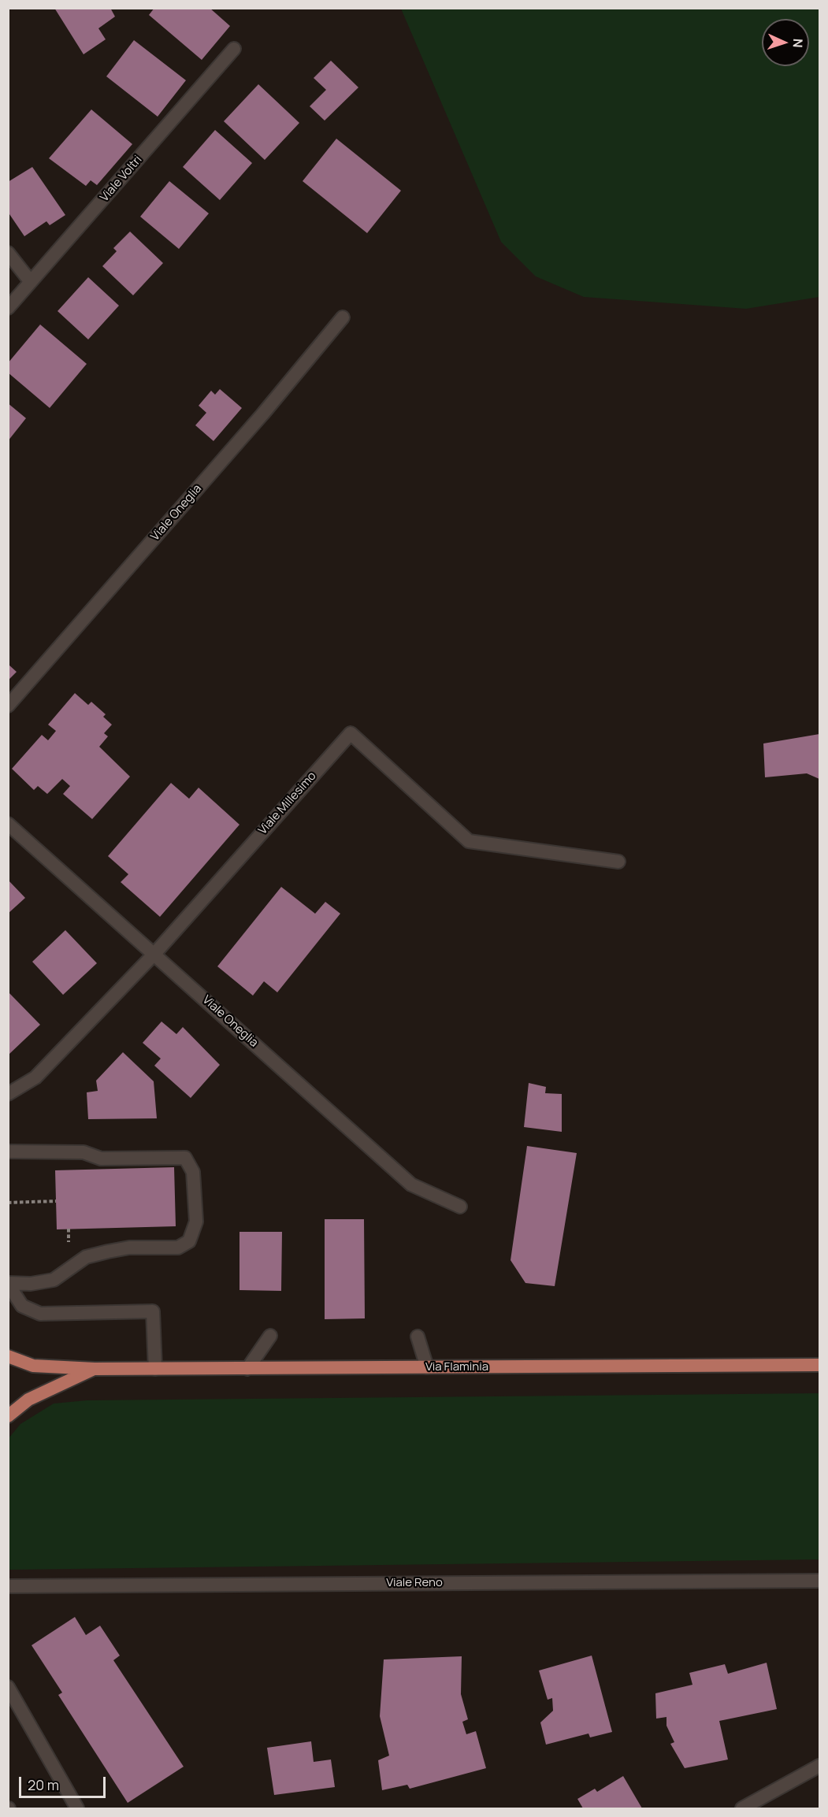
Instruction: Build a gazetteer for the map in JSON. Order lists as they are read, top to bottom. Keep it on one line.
{"streets":{"main road":["Via Flaminia"],"street":["Viale Voltri","Viale Oneglia","Viale Millesimo","Viale Reno"]},"crossings":[["Viale Oneglia","Viale Millesimo"]],"scale_bar":"20 m","north":"right"}
